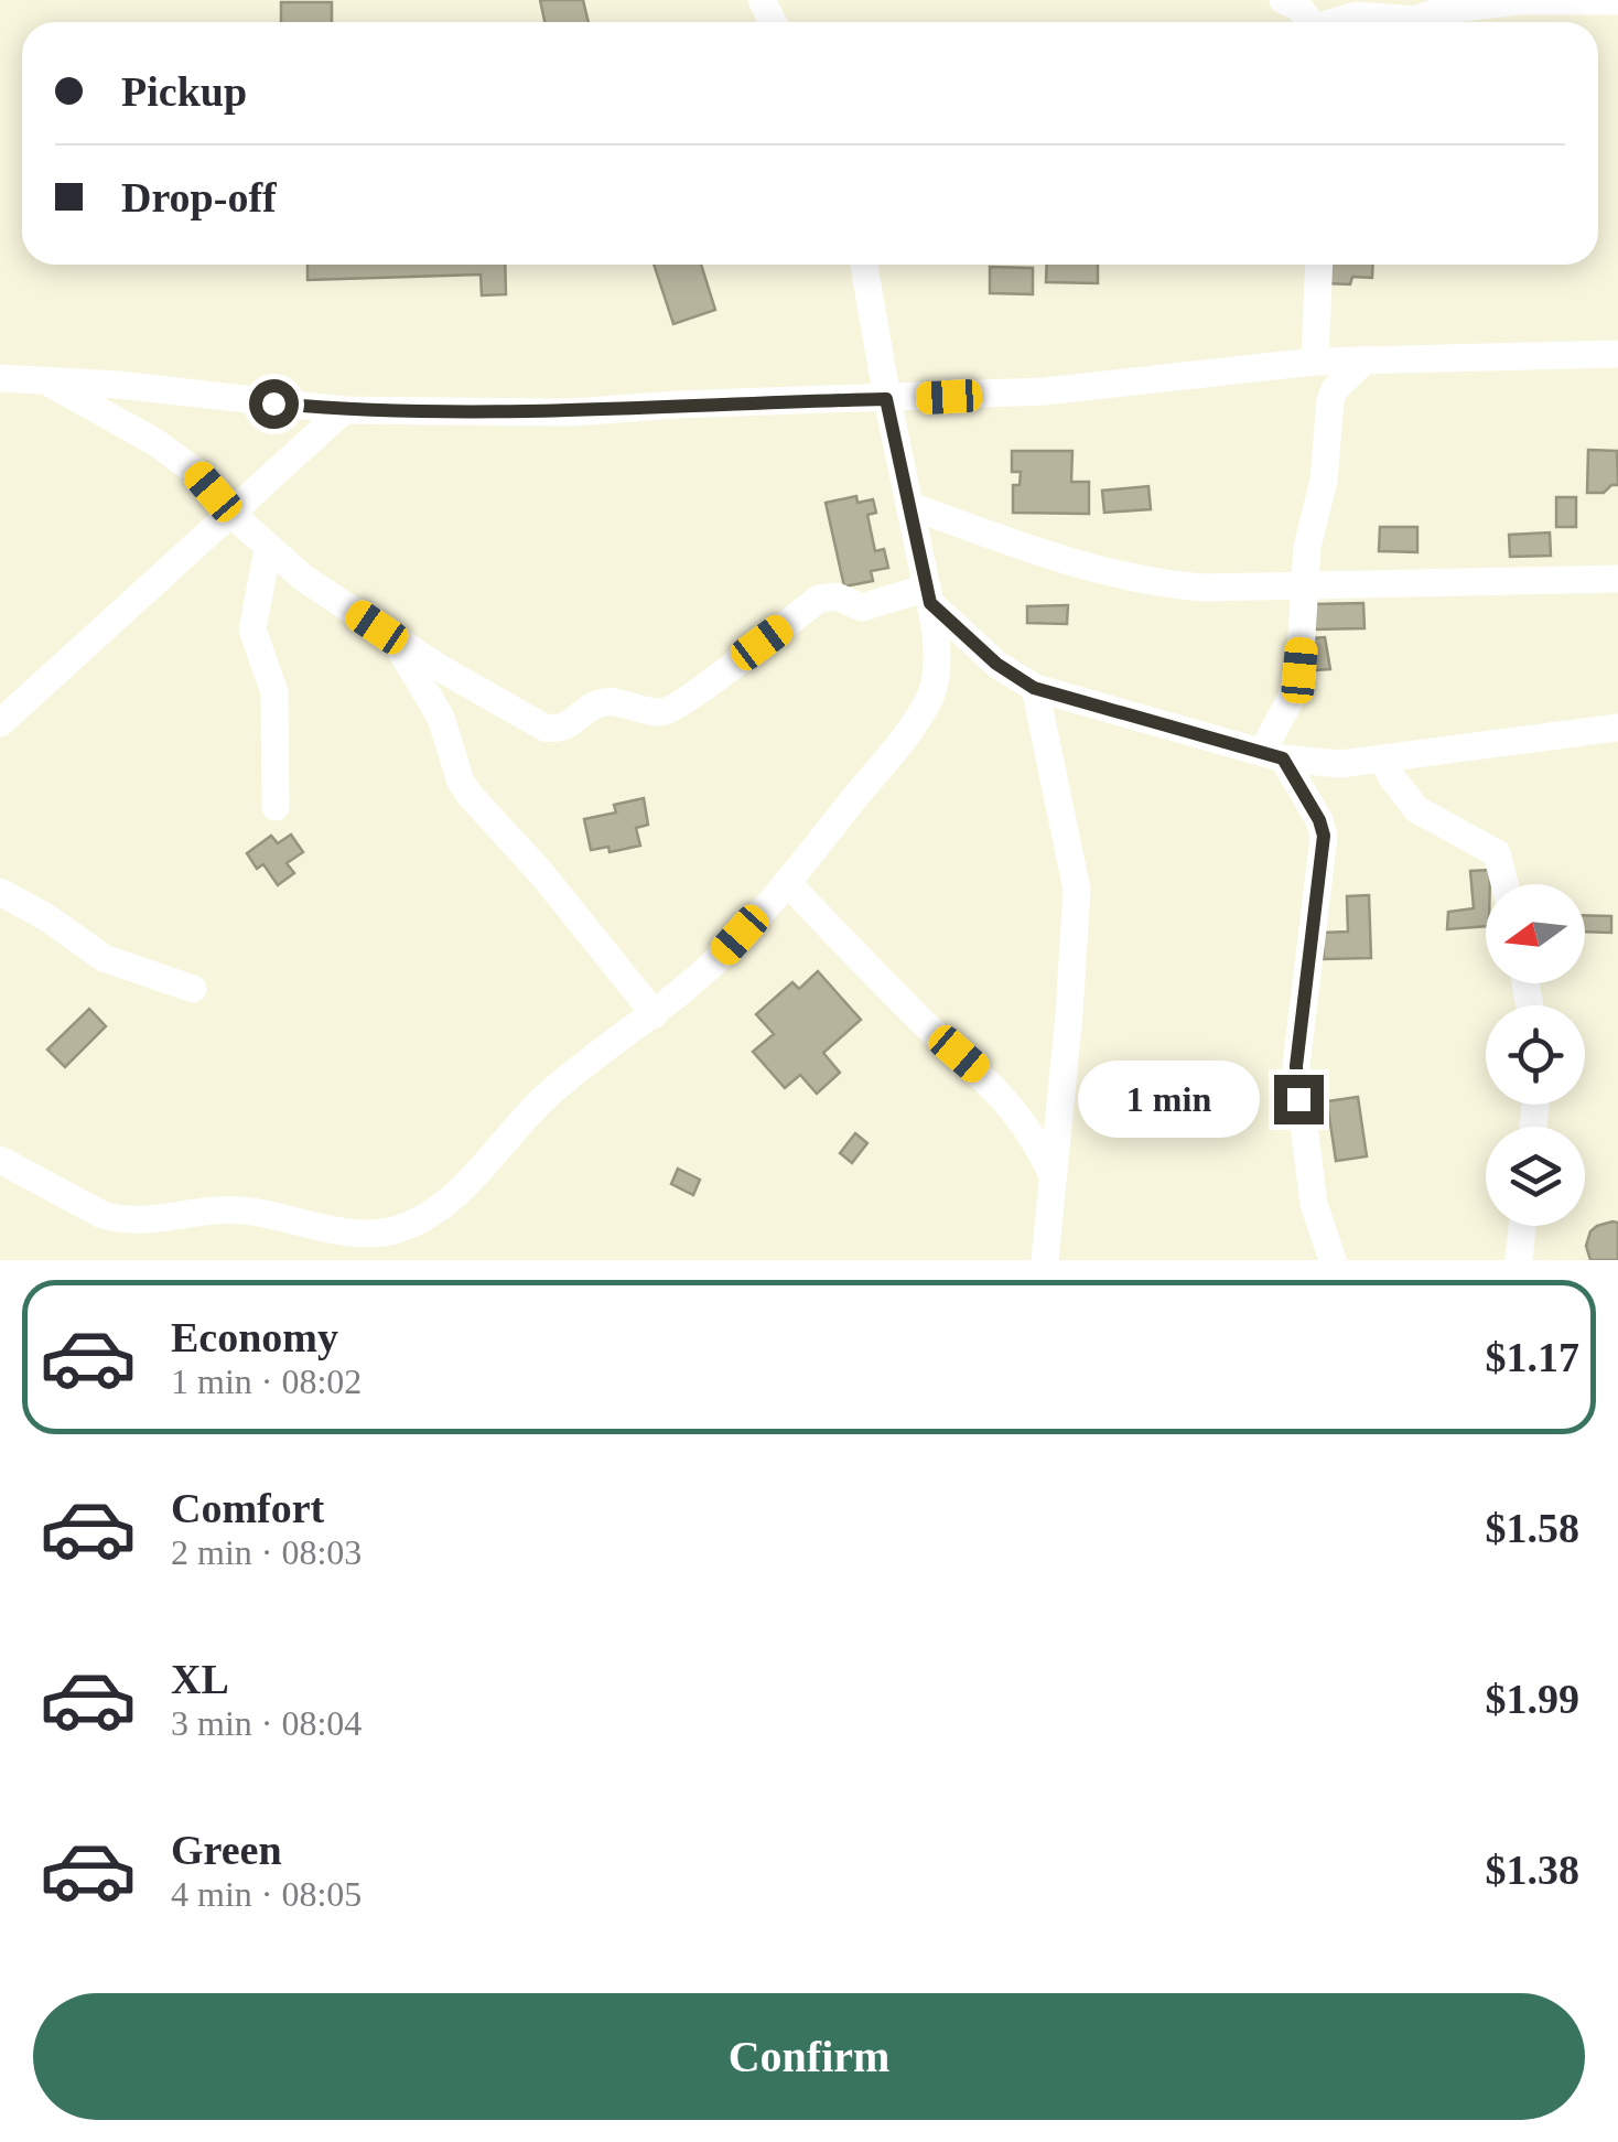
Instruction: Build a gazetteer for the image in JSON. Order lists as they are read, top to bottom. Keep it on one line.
{"north":"left","page":{"banner":["Pickup","Drop-off"],"bubble":"1 min","list":[{"name":"Economy","note":"1 min · 08:02","value":"$1.17"},{"name":"Comfort","note":"2 min · 08:03","value":"$1.58"},{"name":"XL","note":"3 min · 08:04","value":"$1.99"},{"name":"Green","note":"4 min · 08:05","value":"$1.38"}],"buttons":"Confirm"}}
